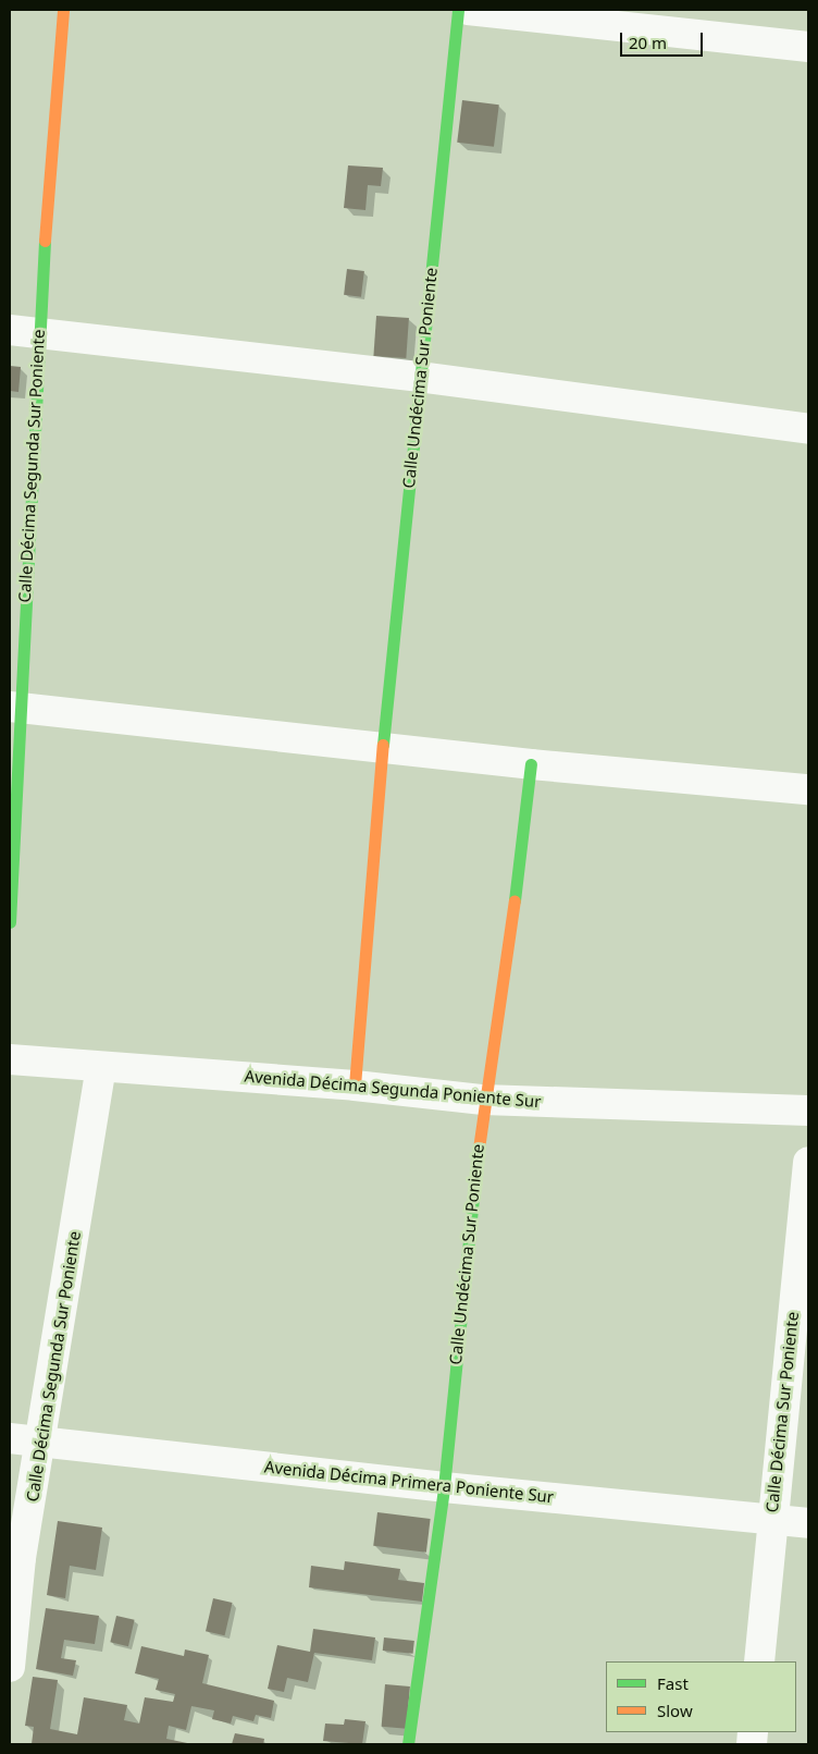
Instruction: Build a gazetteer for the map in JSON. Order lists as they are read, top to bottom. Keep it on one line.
{"streets":{"street":["Calle Undécima Sur Poniente","Calle Décima Segunda Sur Poniente","Avenida Décima Segunda Poniente Sur","Calle Décima Sur Poniente","Avenida Décima Primera Poniente Sur"]},"crossings":[["Calle Undécima Sur Poniente","Avenida Décima Segunda Poniente Sur"],["Calle Undécima Sur Poniente","Avenida Décima Primera Poniente Sur"],["Calle Décima Segunda Sur Poniente","Avenida Décima Segunda Poniente Sur"],["Calle Décima Segunda Sur Poniente","Avenida Décima Primera Poniente Sur"],["Calle Décima Sur Poniente","Avenida Décima Primera Poniente Sur"]],"legend":["Fast","Slow"],"scale_bar":"20 m"}
